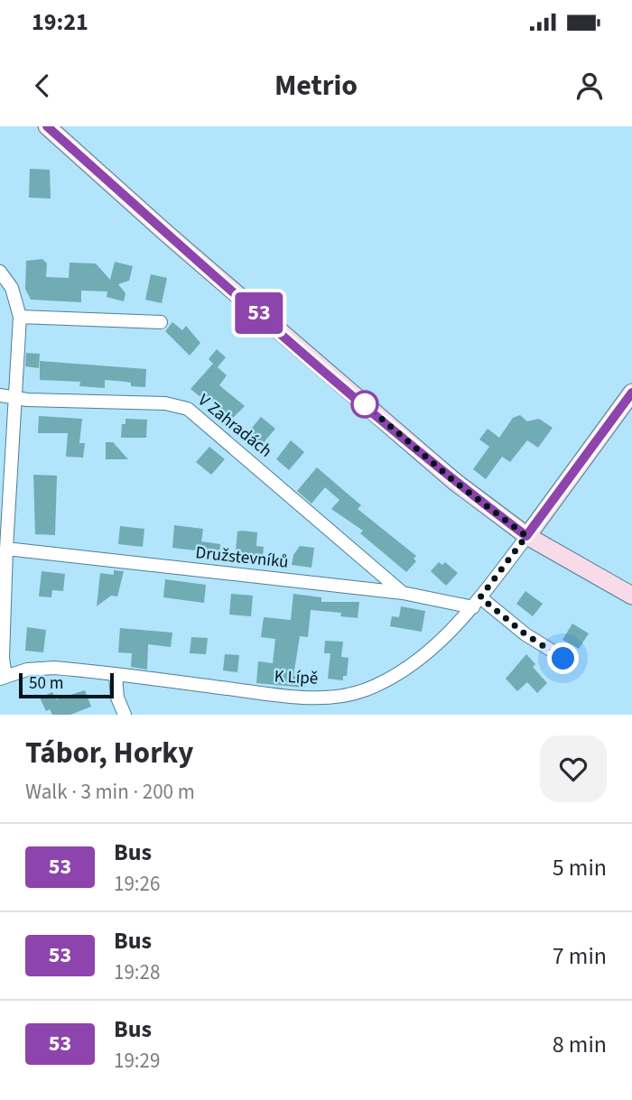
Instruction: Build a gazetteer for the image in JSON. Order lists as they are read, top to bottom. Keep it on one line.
{"streets":{"street":["V Zahradách","Družstevníků","K Lípě"]},"crossings":[["V Zahradách","Družstevníků"],["Družstevníků","K Lípě"]],"lines":["bus line 53"],"scale_bar":"50 m","page":{"status":"19:21","header":"Metrio","on_map":"53","scale":"50 m","heading":["Tábor, Horky","Walk · 3 min · 200 m"],"list":[{"mark":"53","name":"Bus","note":"19:26","value":"5 min"},{"mark":"53","name":"Bus","note":"19:28","value":"7 min"},{"mark":"53","name":"Bus","note":"19:29","value":"8 min"}]}}
